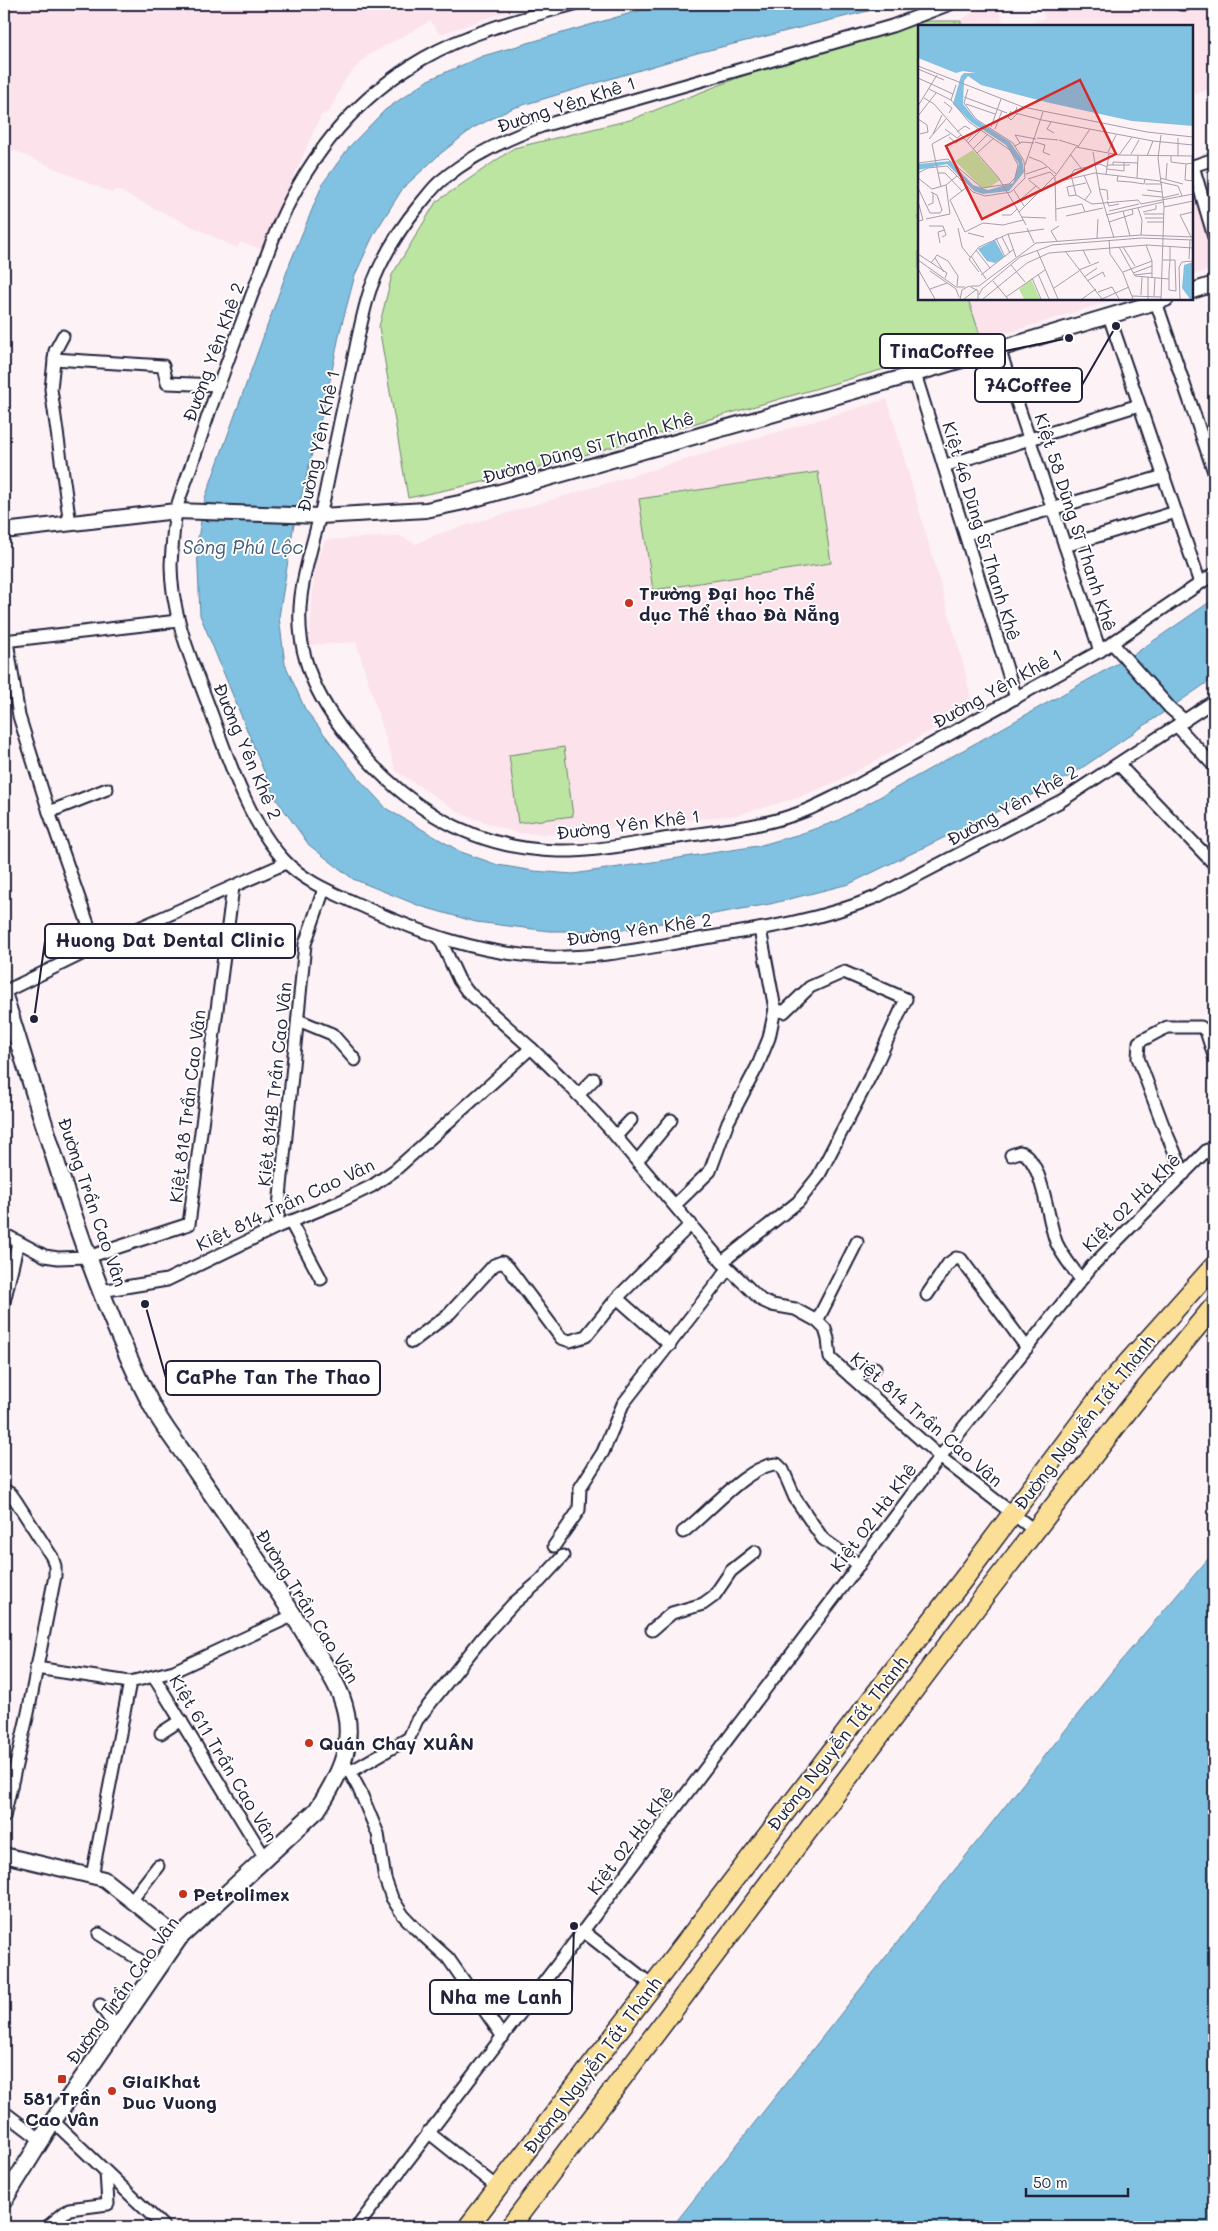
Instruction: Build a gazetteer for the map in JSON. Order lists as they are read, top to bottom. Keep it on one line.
{"streets":{"main road":["Đường Trần Cao Vân","Đường Nguyễn Tất Thành"],"street":["Đường Yên Khê 1","Đường Yên Khê 2","Đường Dũng Sĩ Thanh Khê","Kiệt 58 Dũng Sĩ Thanh Khê","Kiệt 46 Dũng Sĩ Thanh Khê","Kiệt 814B Trần Cao Vân","Kiệt 818 Trần Cao Vân","Kiệt 02 Hà Khê","Kiệt 814 Trần Cao Vân","Kiệt 611 Trần Cao Vân"]},"crossings":[["Đường Yên Khê 1","Đường Dũng Sĩ Thanh Khê"],["Đường Yên Khê 1","Kiệt 58 Dũng Sĩ Thanh Khê"],["Đường Yên Khê 1","Kiệt 46 Dũng Sĩ Thanh Khê"],["Đường Yên Khê 2","Đường Dũng Sĩ Thanh Khê"],["Đường Yên Khê 2","Kiệt 814B Trần Cao Vân"],["Đường Dũng Sĩ Thanh Khê","Kiệt 58 Dũng Sĩ Thanh Khê"],["Đường Dũng Sĩ Thanh Khê","Kiệt 46 Dũng Sĩ Thanh Khê"],["Kiệt 814B Trần Cao Vân","Kiệt 814 Trần Cao Vân"],["Kiệt 818 Trần Cao Vân","Đường Trần Cao Vân"],["Đường Trần Cao Vân","Kiệt 814 Trần Cao Vân"],["Đường Trần Cao Vân","Kiệt 611 Trần Cao Vân"],["Kiệt 02 Hà Khê","Kiệt 814 Trần Cao Vân"],["Kiệt 814 Trần Cao Vân","Đường Nguyễn Tất Thành"]],"water":["Sông Phú Lộc"],"places":{"other":["74Coffee","TinaCoffee","Trường Đại học Thể dục Thể thao Đà Nẵng","Huong Dat Dental Clinic","CaPhe Tan The Thao","Quán Chay XUÂN","Petrolimex","Nha me Lanh","GiaiKhat Duc Vuong"],"transit":["581 Trần Cao Vân"]},"scale_bar":"50 m"}
